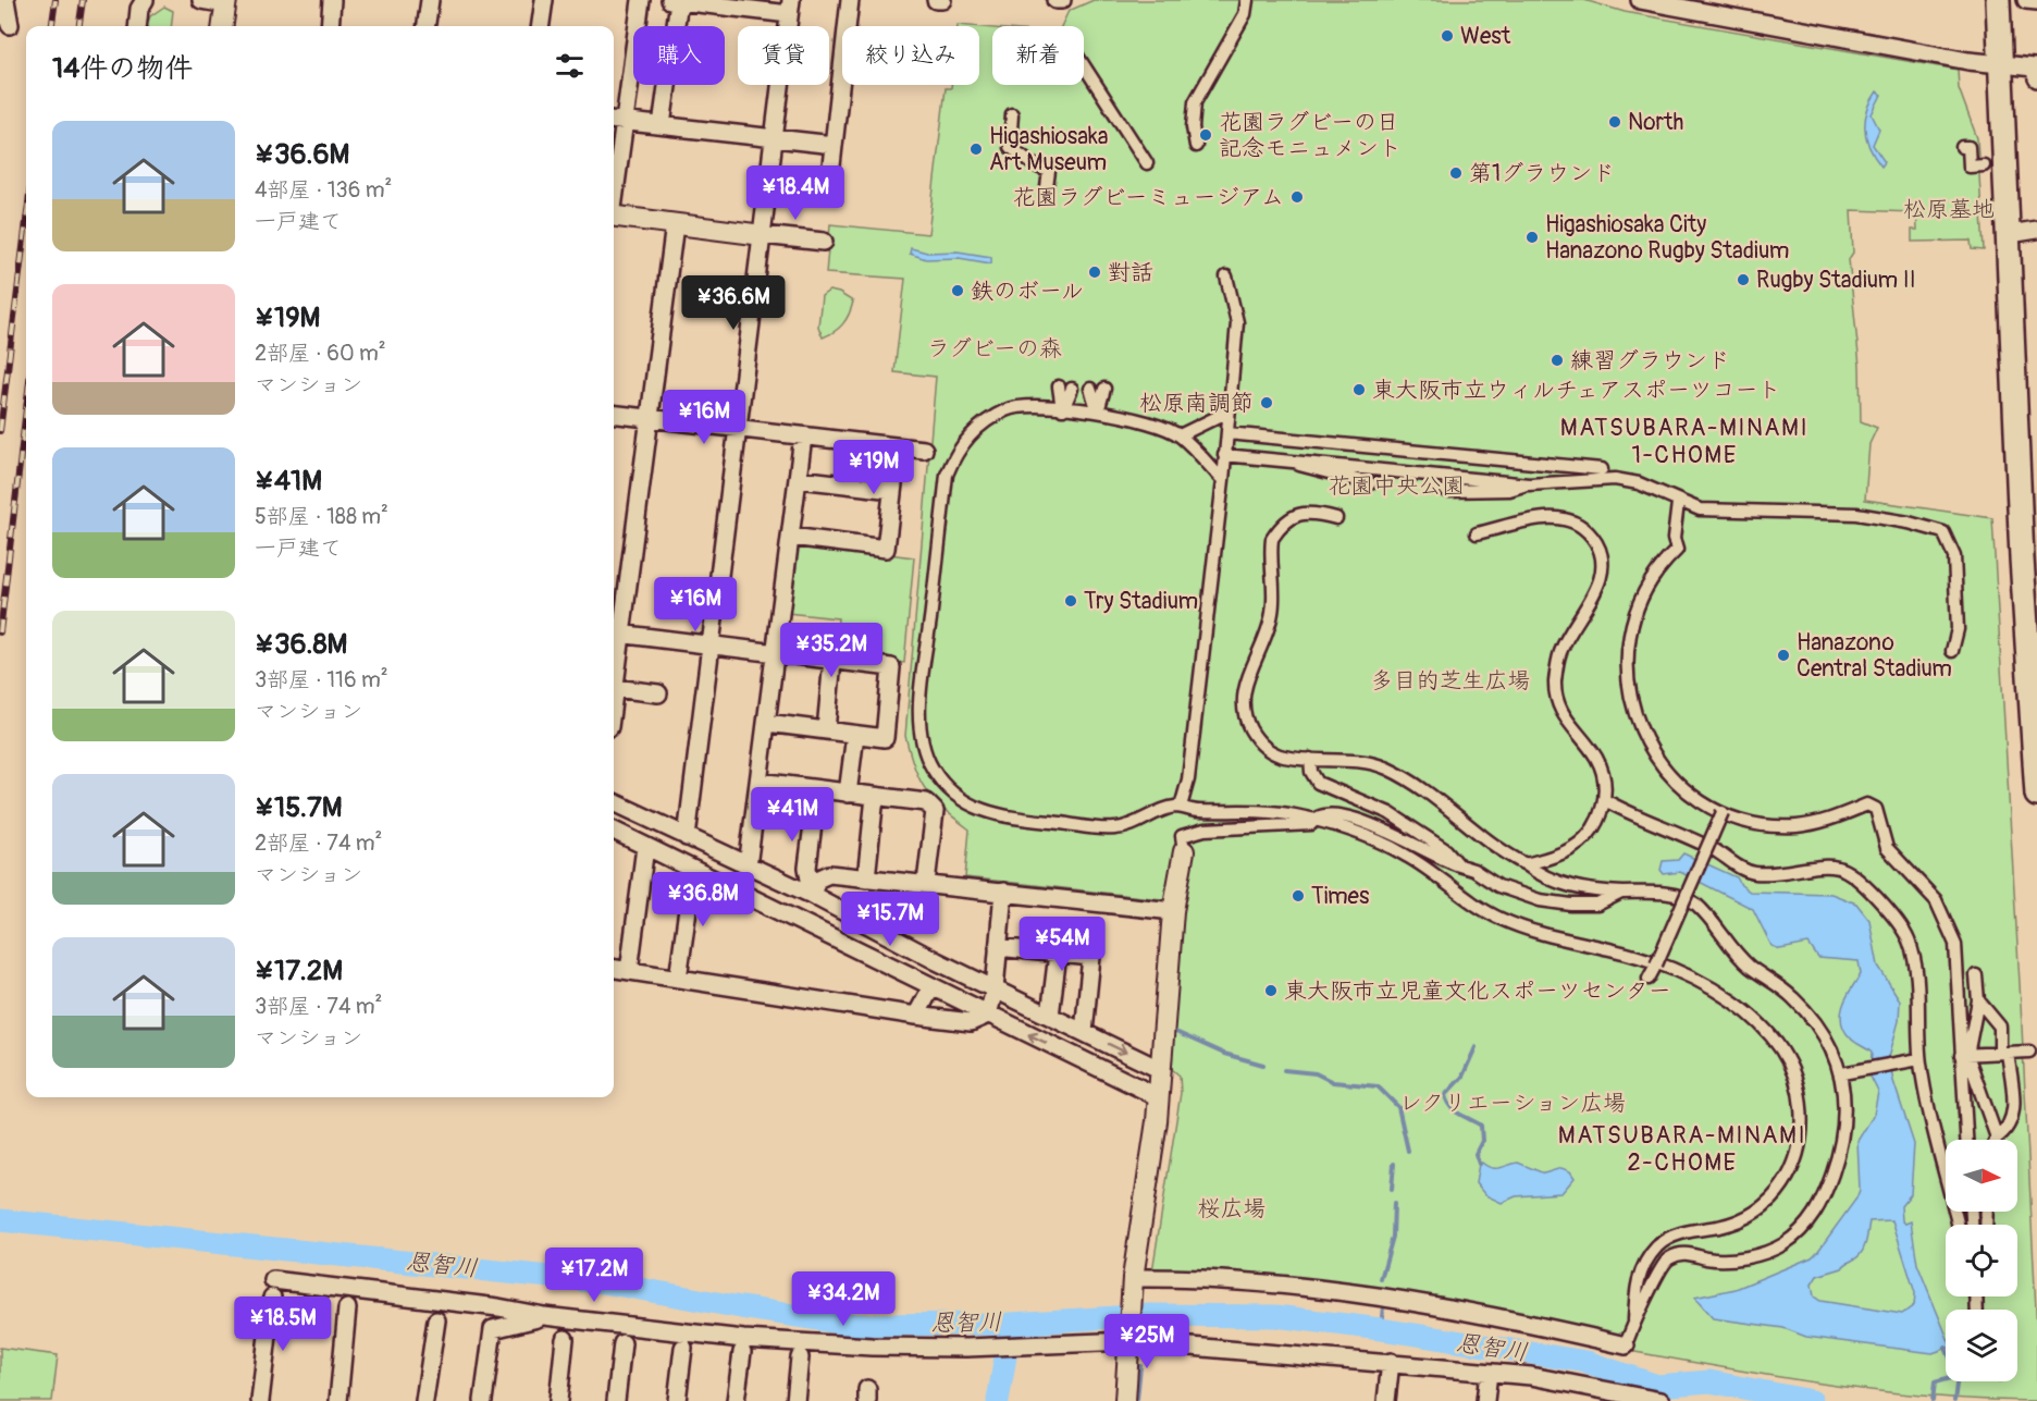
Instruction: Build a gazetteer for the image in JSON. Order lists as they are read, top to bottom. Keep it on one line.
{"districts":["MATSUBARA-MINAMI 1-CHOME","MATSUBARA-MINAMI 2-CHOME"],"water":["恩智川"],"parks":["松原墓地","ラグビーの森","花園中央公園","多目的芝生広場","レクリエーション広場","桜広場"],"places":["West","North","花園ラグビーの日 記念モニュメント","Higashiosaka Art Museum","第1グラウンド","花園ラグビーミュージアム","Higashiosaka City Hanazono Rugby Stadium","對話","Rugby Stadium II","鉄のボール","練習グラウンド","東大阪市立ウィルチェアスポーツコート","松原南調節","Try Stadium","Hanazono Central Stadium","Times","東大阪市立児童文化スポーツセンター"],"north":"right","page":{"chip":["購入","賃貸","絞り込み","新着"],"heading":"14件の物件","list":[{"name":"¥36.6M","note":"4部屋 · 136 m² · 一戸建て"},{"name":"¥19M","note":"2部屋 · 60 m² · マンション"},{"name":"¥41M","note":"5部屋 · 188 m² · 一戸建て"},{"name":"¥36.8M","note":"3部屋 · 116 m² · マンション"},{"name":"¥15.7M","note":"2部屋 · 74 m² · マンション"},{"name":"¥17.2M","note":"3部屋 · 74 m² · マンション"}],"price":["¥18.4M","¥36.6M","¥16M","¥19M","¥16M","¥35.2M","¥41M","¥36.8M","¥15.7M","¥54M","¥17.2M","¥34.2M","¥18.5M","¥25M"]}}
